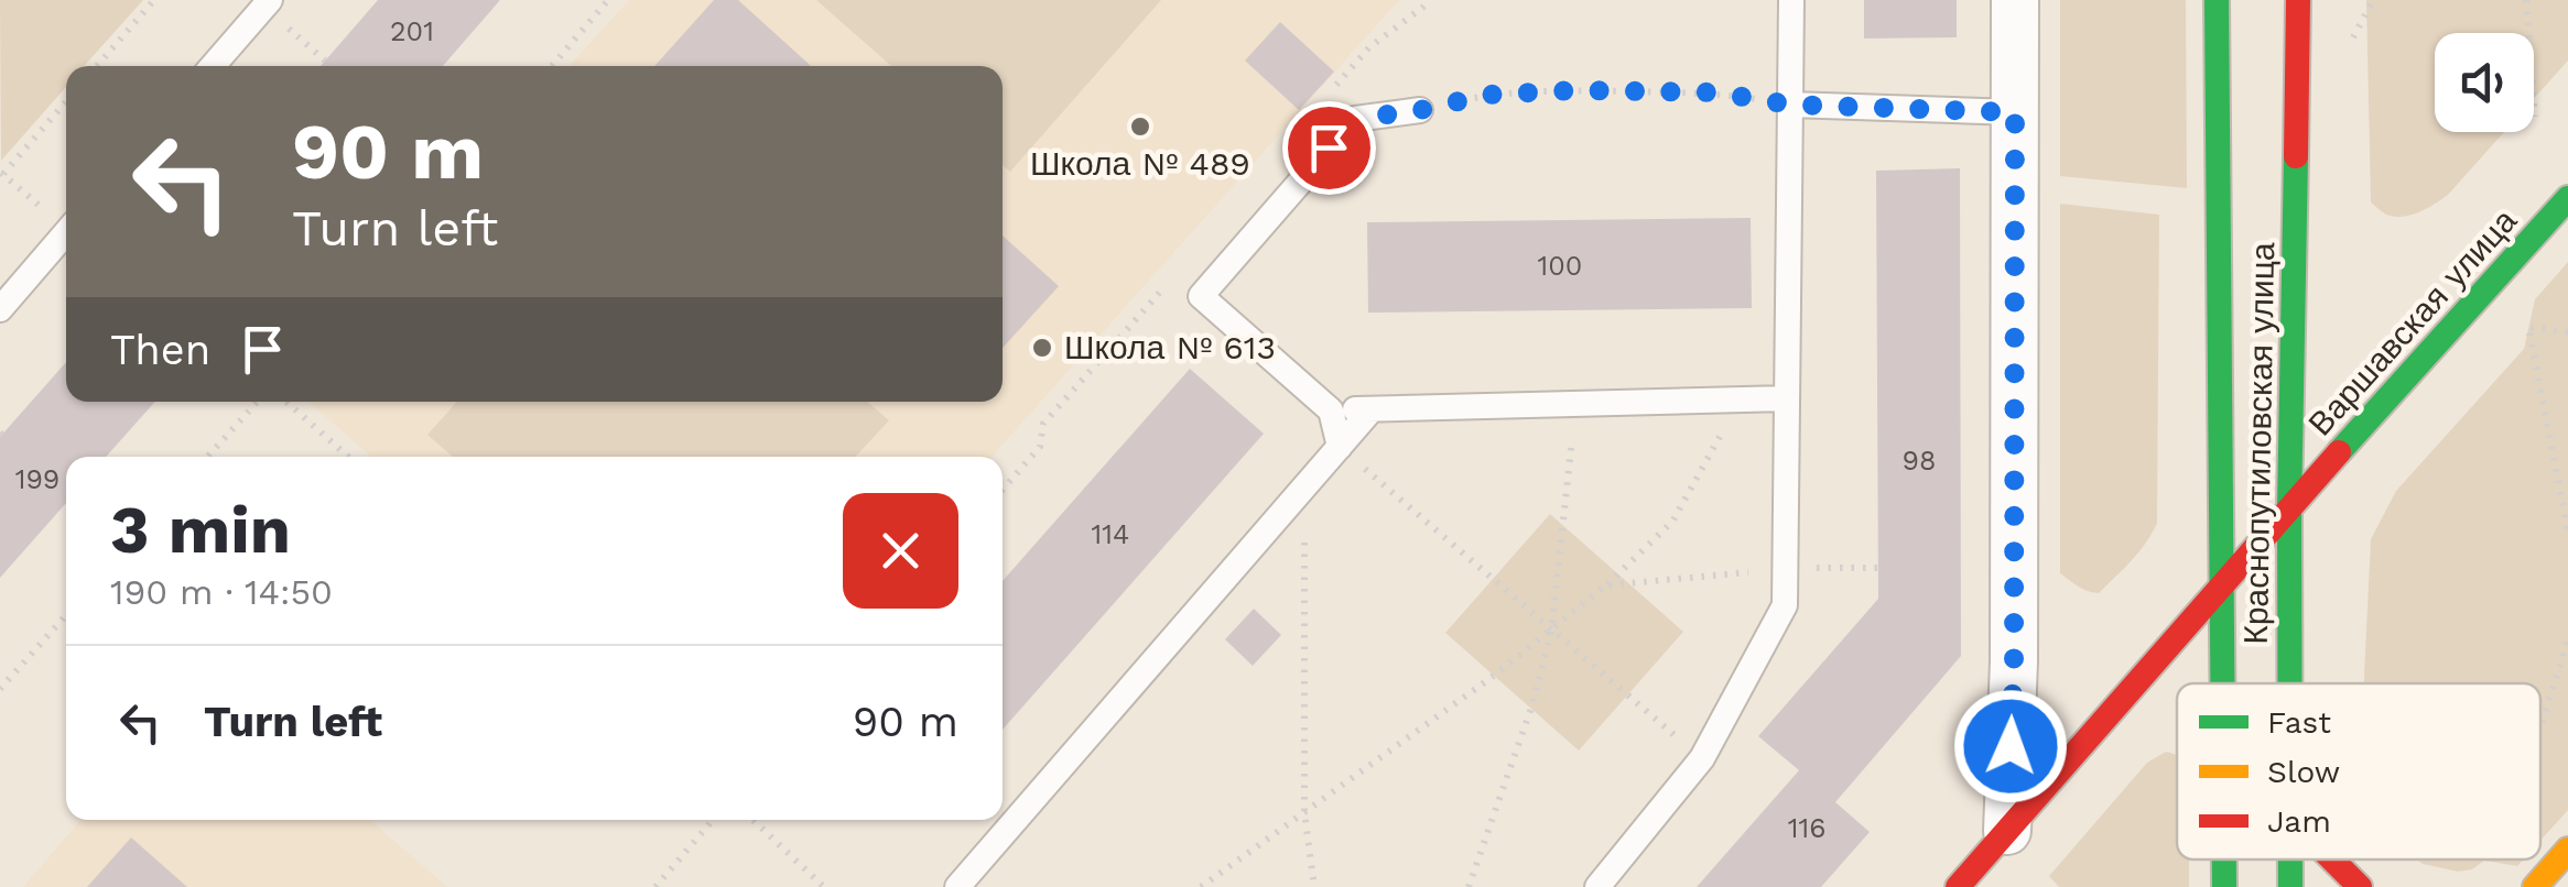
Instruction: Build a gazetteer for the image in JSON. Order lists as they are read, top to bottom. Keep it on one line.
{"streets":{"main road":["Варшавская улица","Краснопутиловская улица"]},"crossings":[["Варшавская улица","Краснопутиловская улица"]],"places":["Школа № 489","Школа № 613"],"house_numbers":["201","100","98","199","114","116"],"legend":["Fast","Slow","Jam"],"page":{"turn":["90 m","Turn left"],"then":"Then","heading":["3 min","190 m · 14:50"],"list":[{"name":"Turn left","value":"90 m"}]}}
